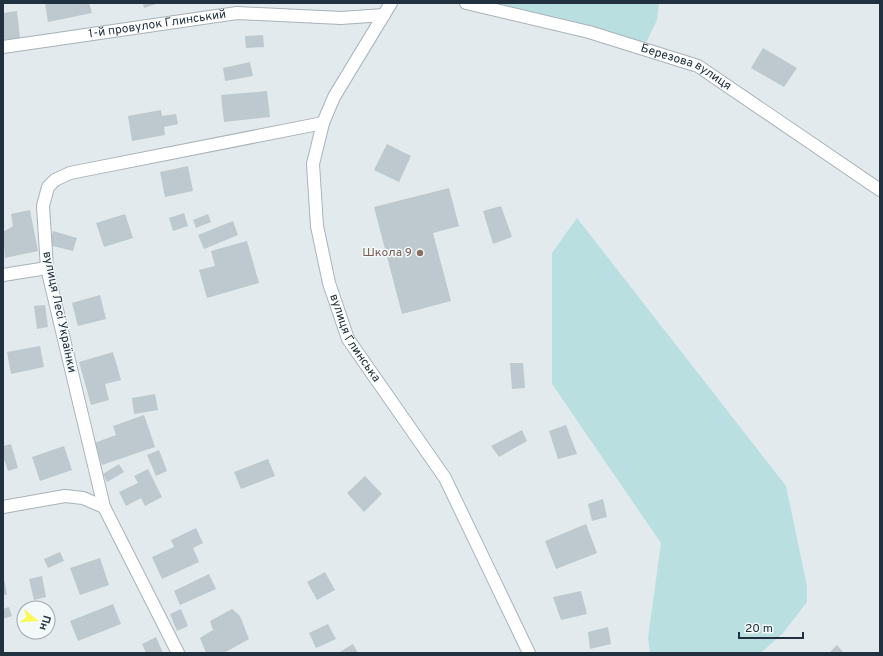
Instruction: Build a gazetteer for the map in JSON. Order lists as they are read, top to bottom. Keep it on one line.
{"streets":{"street":["1-й провулок Глинський","Березова вулиця","вулиця Лесі Українки","вулиця Глинська"]},"crossings":[["1-й провулок Глинський","вулиця Глинська"],["вулиця Лесі Українки","вулиця Глинська"]],"places":["Школа 9"],"scale_bar":"20 m","north":"right"}
